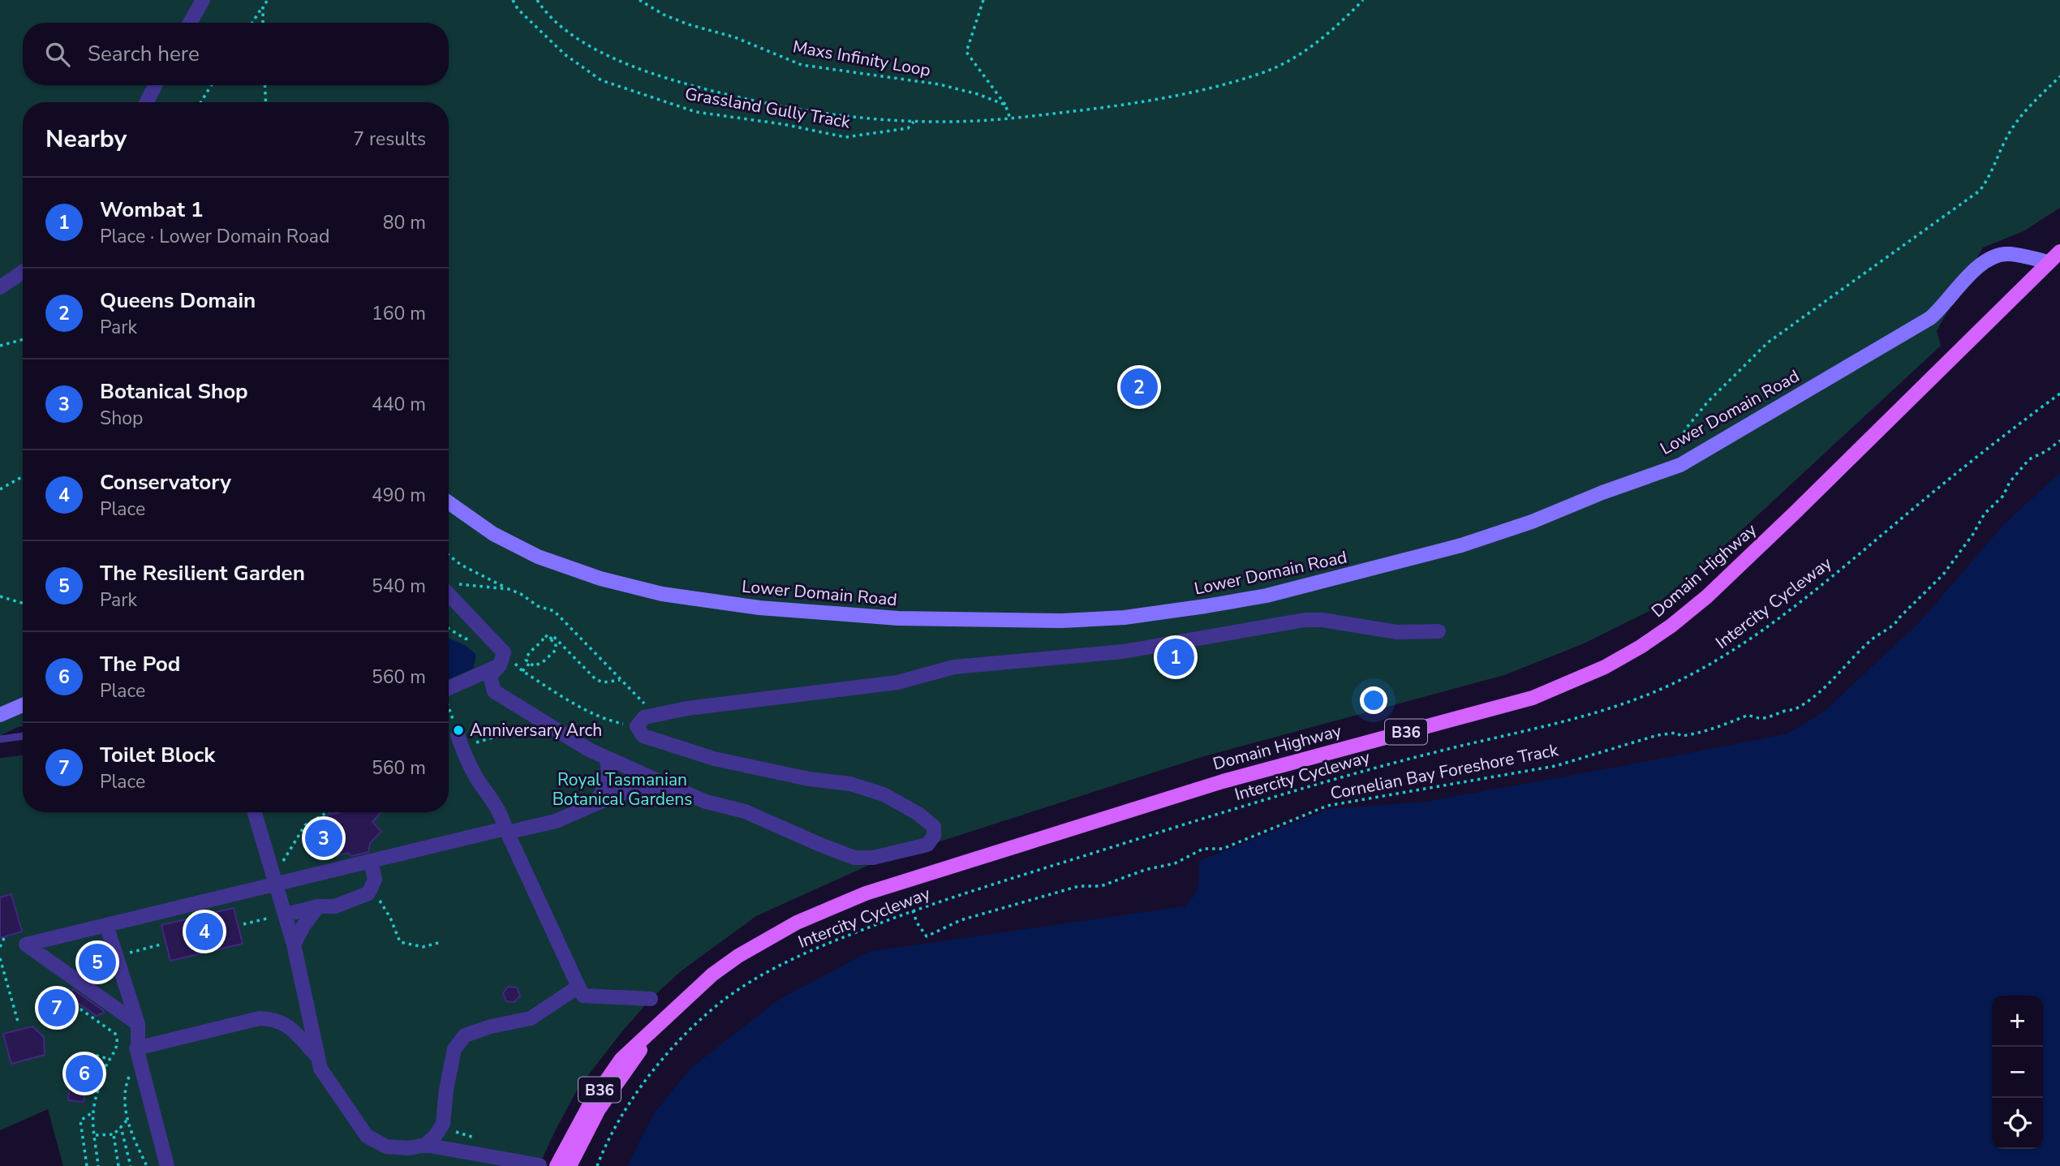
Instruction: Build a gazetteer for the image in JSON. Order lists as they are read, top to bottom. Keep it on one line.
{"streets":{"main road":["Domain Highway","B36"],"street":["Lower Domain Road"],"path":["Maxs Infinity Loop","Grassland Gully Track","Intercity Cycleway","Cornelian Bay Foreshore Track"]},"crossings":[["Lower Domain Road","Domain Highway"],["Intercity Cycleway","Cornelian Bay Foreshore Track"]],"parks":["Royal Tasmanian Botanical Gardens"],"places":["Anniversary Arch"],"page":{"search":"Search here","heading":["Nearby","7 results"],"list":[{"mark":"1","name":"Wombat 1","note":"Place · Lower Domain Road","value":"80 m"},{"mark":"2","name":"Queens Domain","note":"Park","value":"160 m"},{"mark":"3","name":"Botanical Shop","note":"Shop","value":"440 m"},{"mark":"4","name":"Conservatory","note":"Place","value":"490 m"},{"mark":"5","name":"The Resilient Garden","note":"Park","value":"540 m"},{"mark":"6","name":"The Pod","note":"Place","value":"560 m"},{"mark":"7","name":"Toilet Block","note":"Place","value":"560 m"}],"pins":["2","1","3","4","5","7","6"],"map_buttons":["+","−"]}}
